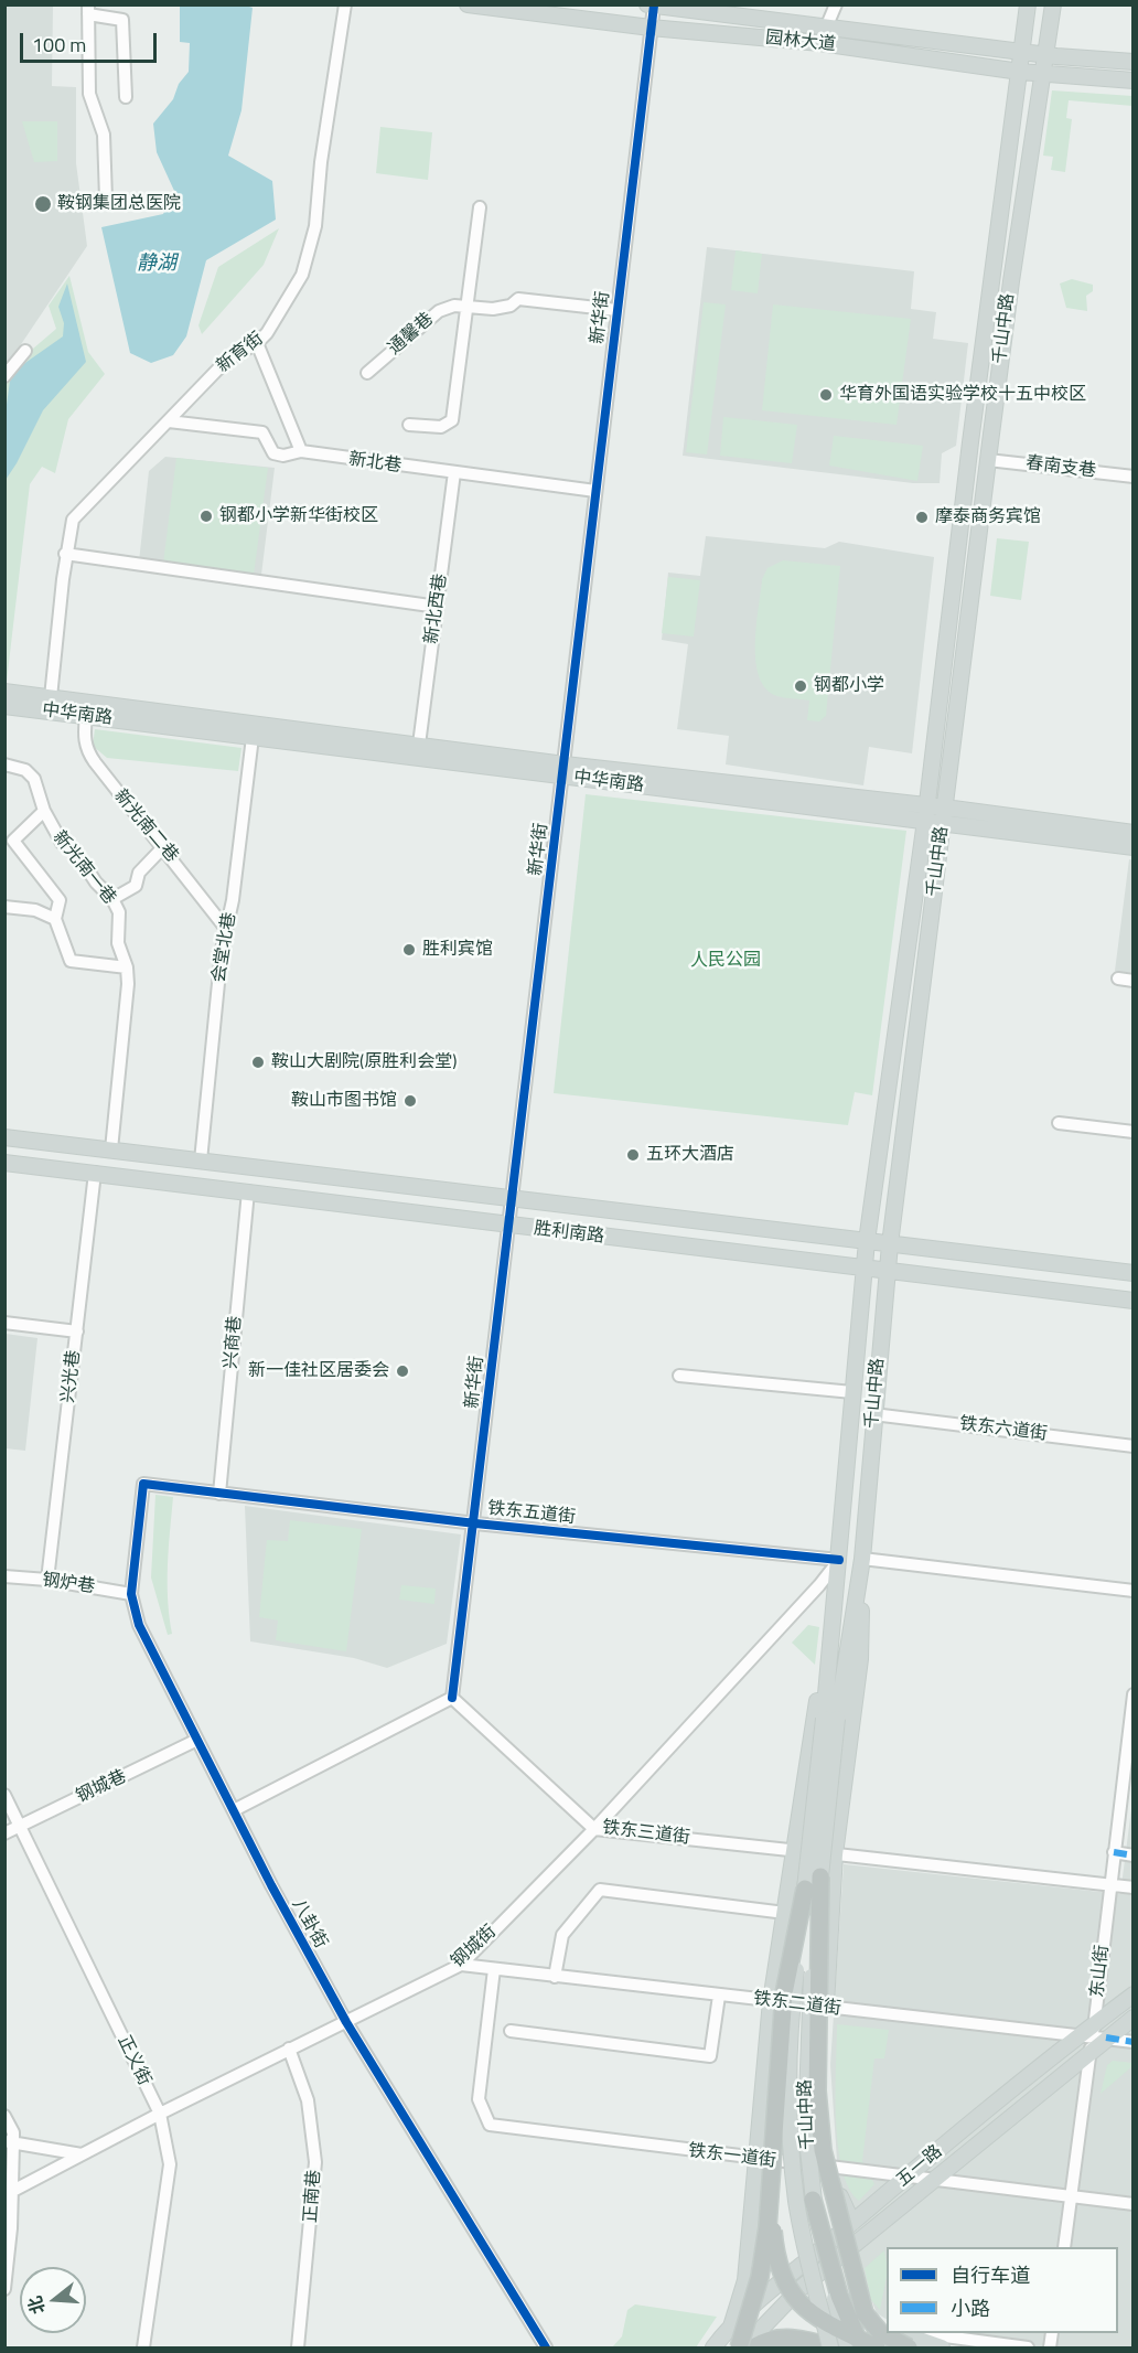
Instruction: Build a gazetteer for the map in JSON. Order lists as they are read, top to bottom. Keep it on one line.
{"streets":{"main road":["园林大道","千山中路","中华南路","胜利南路","五一路"],"street":["新华街","通馨巷","新育街","新北巷","春南支巷","新北西巷","新光南二巷","新光南一巷","会堂北巷","兴商巷","兴光巷","铁东六道街","铁东五道街","钢炉巷","钢城巷","铁东三道街","八卦街","钢城街","东山街","铁东二道街","正义街","铁东一道街","正南巷"]},"crossings":[["园林大道","新华街"],["园林大道","千山中路"],["新华街","通馨巷"],["新华街","新北巷"],["新华街","中华南路"],["新华街","胜利南路"],["新华街","铁东五道街"],["新华街","铁东三道街"],["千山中路","春南支巷"],["千山中路","胜利南路"],["千山中路","铁东六道街"],["千山中路","铁东五道街"],["千山中路","钢城街"],["新育街","新北巷"],["新北巷","新北西巷"],["中华南路","新光南二巷"],["中华南路","会堂北巷"],["新光南二巷","会堂北巷"],["新光南一巷","胜利南路"],["会堂北巷","胜利南路"],["胜利南路","兴商巷"],["胜利南路","兴光巷"],["兴商巷","铁东五道街"],["兴光巷","钢炉巷"],["铁东五道街","八卦街"],["铁东五道街","钢城街"],["钢炉巷","八卦街"],["钢城巷","八卦街"],["钢城巷","正义街"],["铁东三道街","钢城街"],["铁东三道街","东山街"],["八卦街","钢城街"],["钢城街","铁东二道街"],["钢城街","正义街"],["钢城街","正南巷"],["东山街","铁东二道街"],["东山街","铁东一道街"],["东山街","五一路"],["铁东二道街","铁东一道街"],["铁东二道街","五一路"],["铁东一道街","五一路"]],"water":["静湖"],"parks":["人民公园"],"places":["鞍钢集团总医院","华育外国语实验学校十五中校区","钢都小学新华街校区","摩泰商务宾馆","钢都小学","胜利宾馆","鞍山大剧院(原胜利会堂)","鞍山市图书馆","五环大酒店","新一佳社区居委会"],"legend":["自行车道","小路"],"scale_bar":"100 m","north":"left"}
